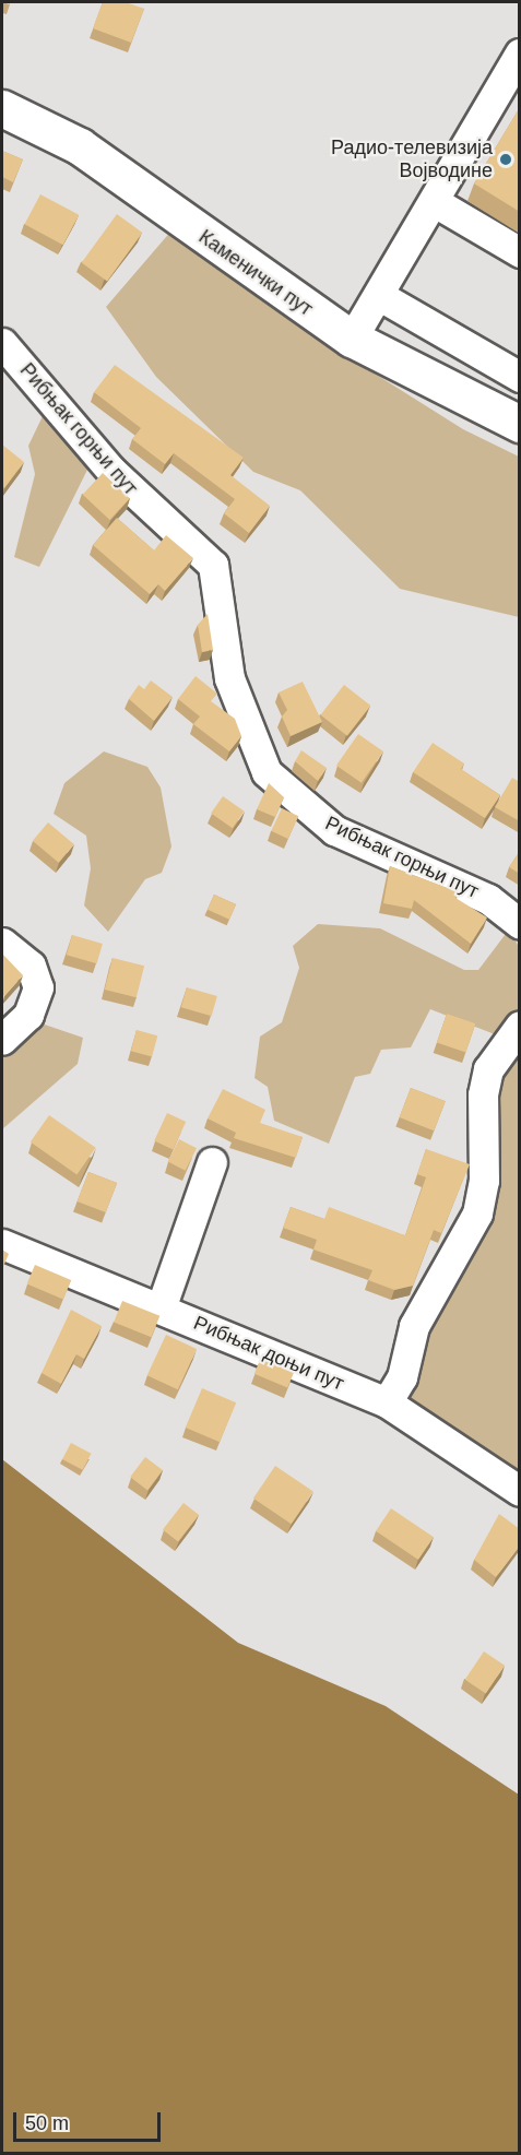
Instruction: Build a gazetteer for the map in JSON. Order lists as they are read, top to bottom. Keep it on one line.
{"streets":{"main road":["Каменички пут"],"street":["Рибњак горњи пут","Рибњак доњи пут"]},"places":["Радио-телевизија Војводине"],"scale_bar":"50 m"}
